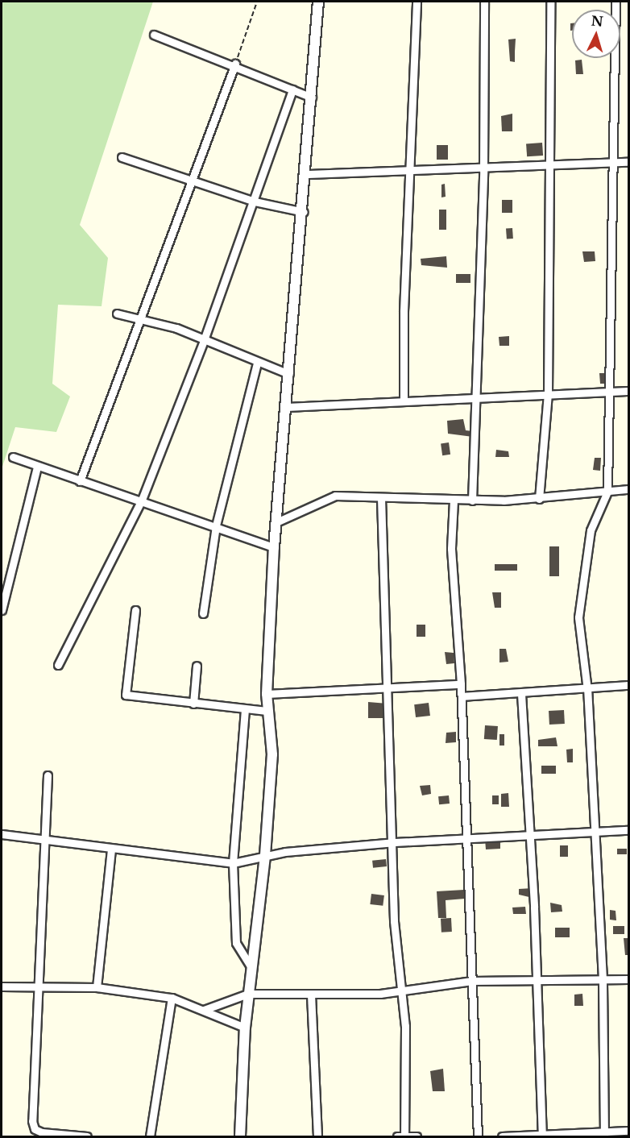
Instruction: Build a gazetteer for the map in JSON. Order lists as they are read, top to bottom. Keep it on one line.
{"north":"top"}
